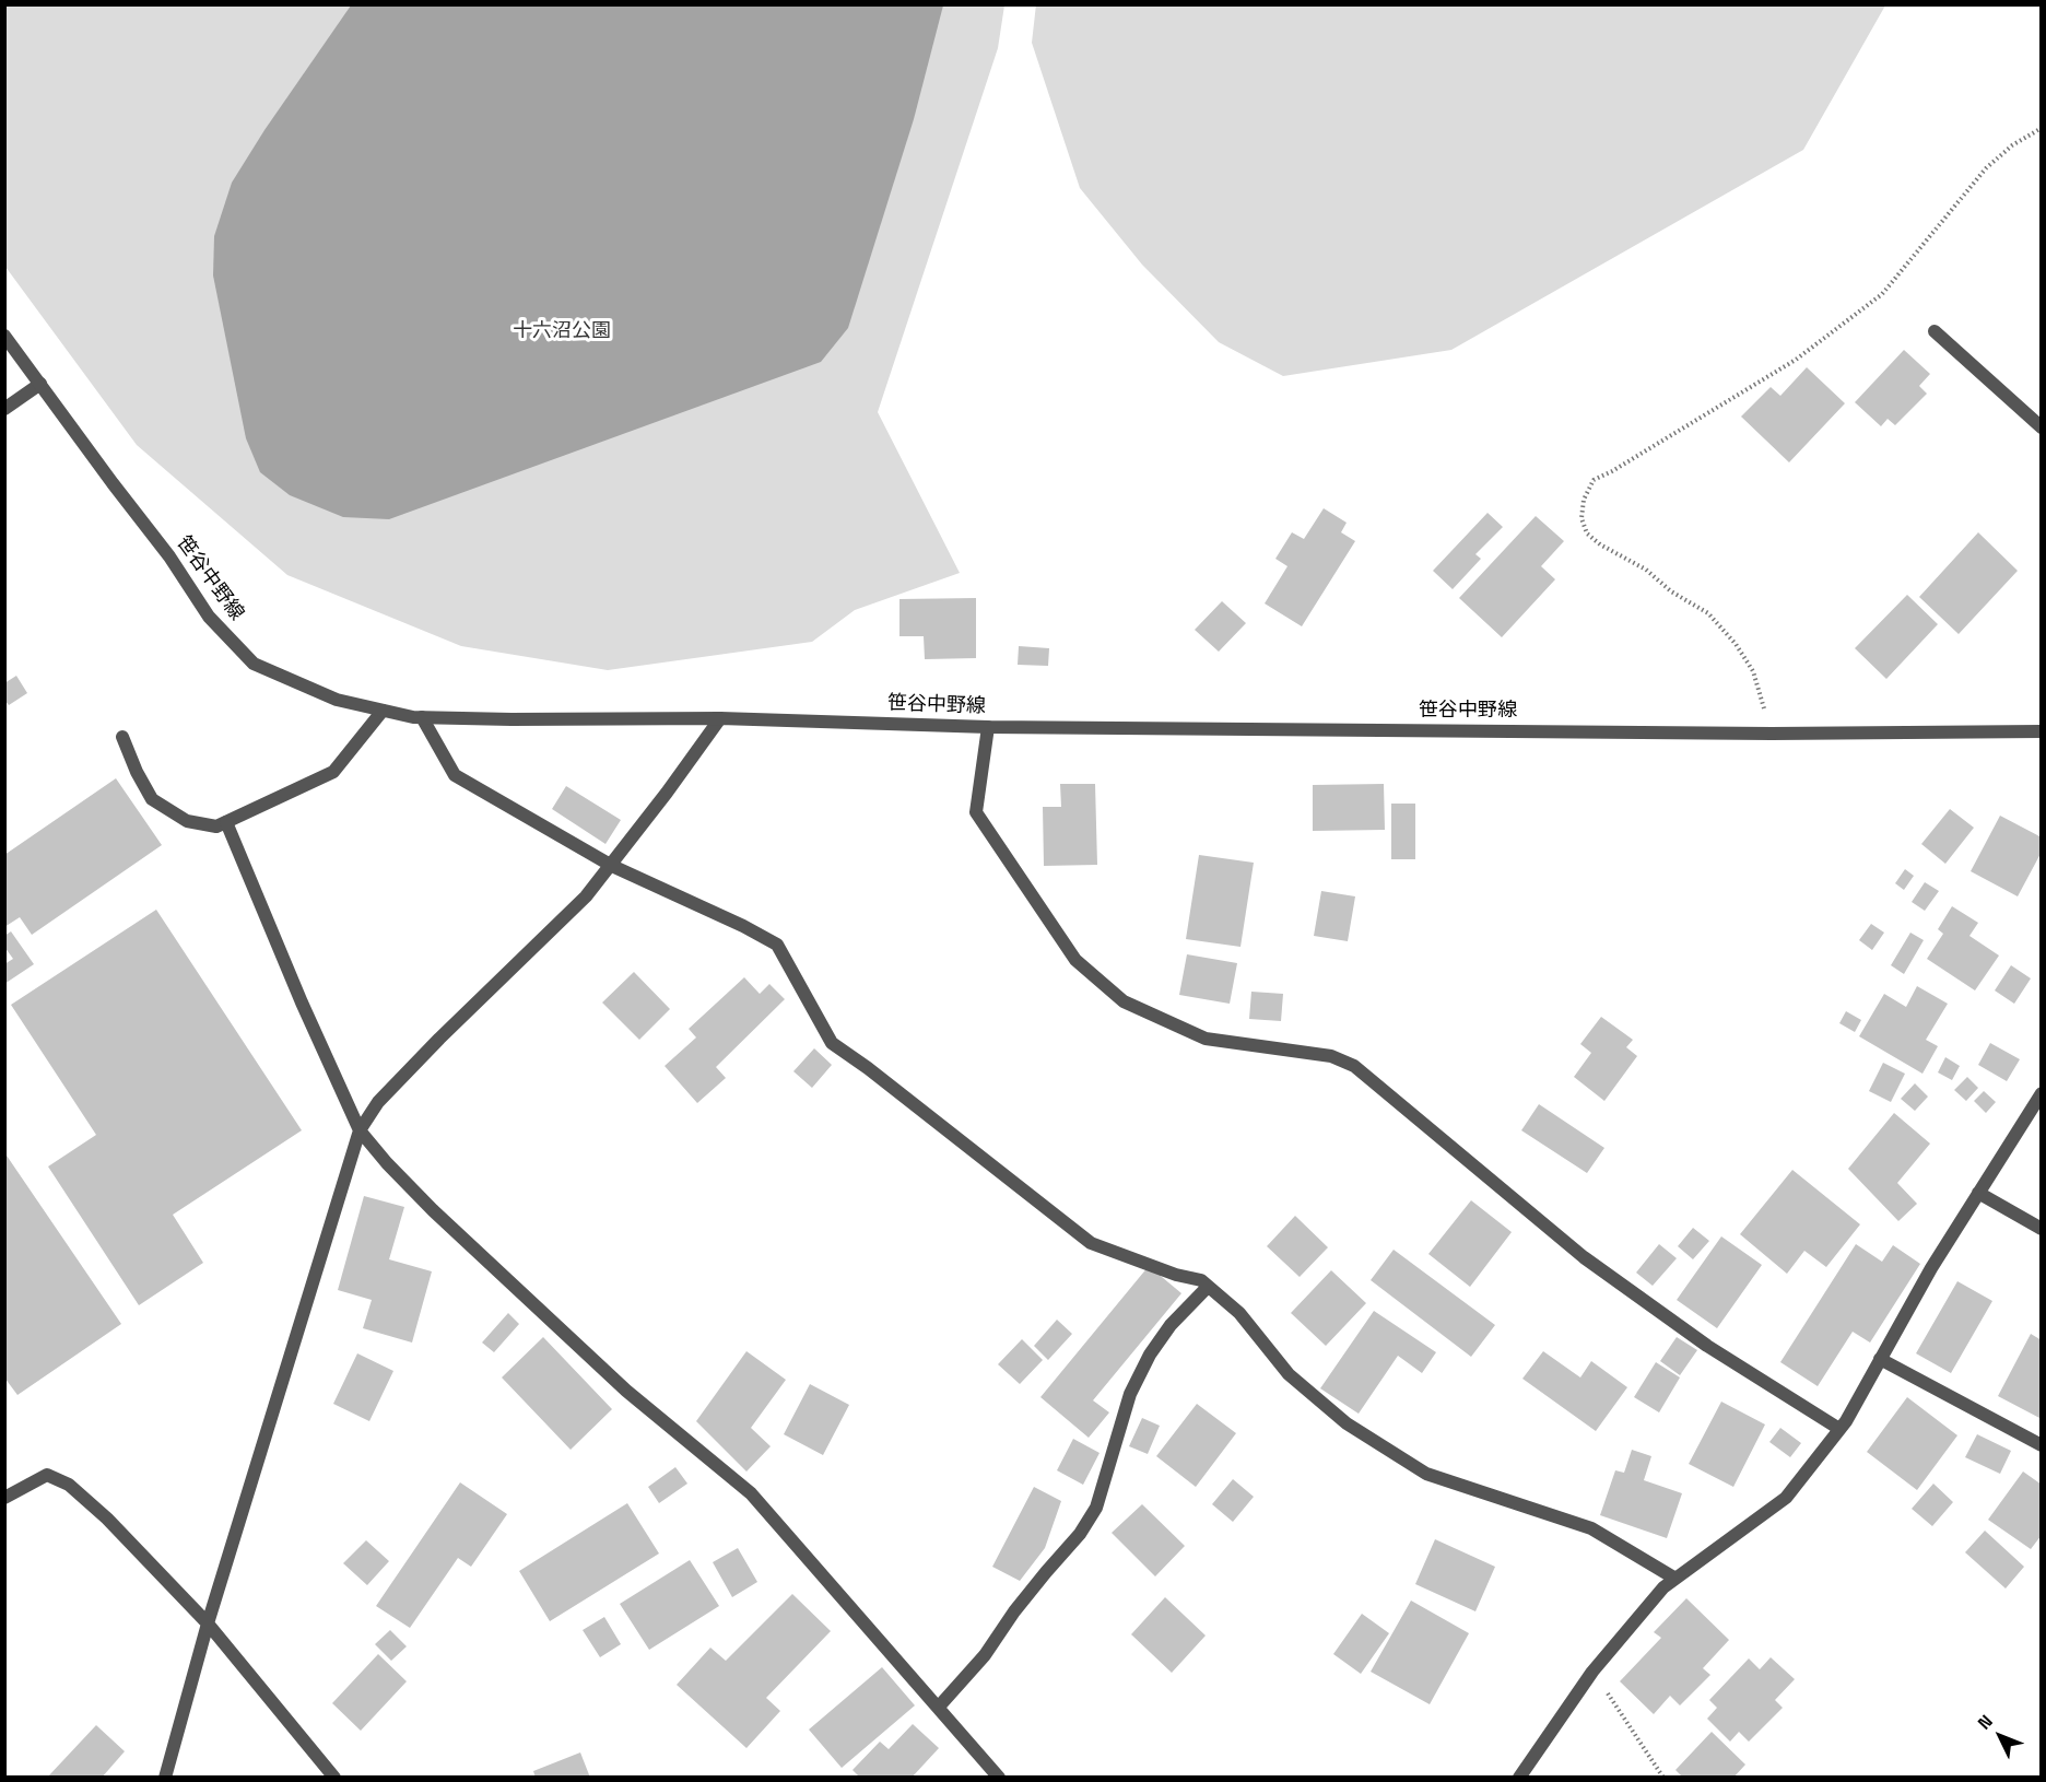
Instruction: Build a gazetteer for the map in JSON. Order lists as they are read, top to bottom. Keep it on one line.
{"streets":{"street":["笹谷中野線"]},"parks":["十六沼公園"],"north":"top left"}
